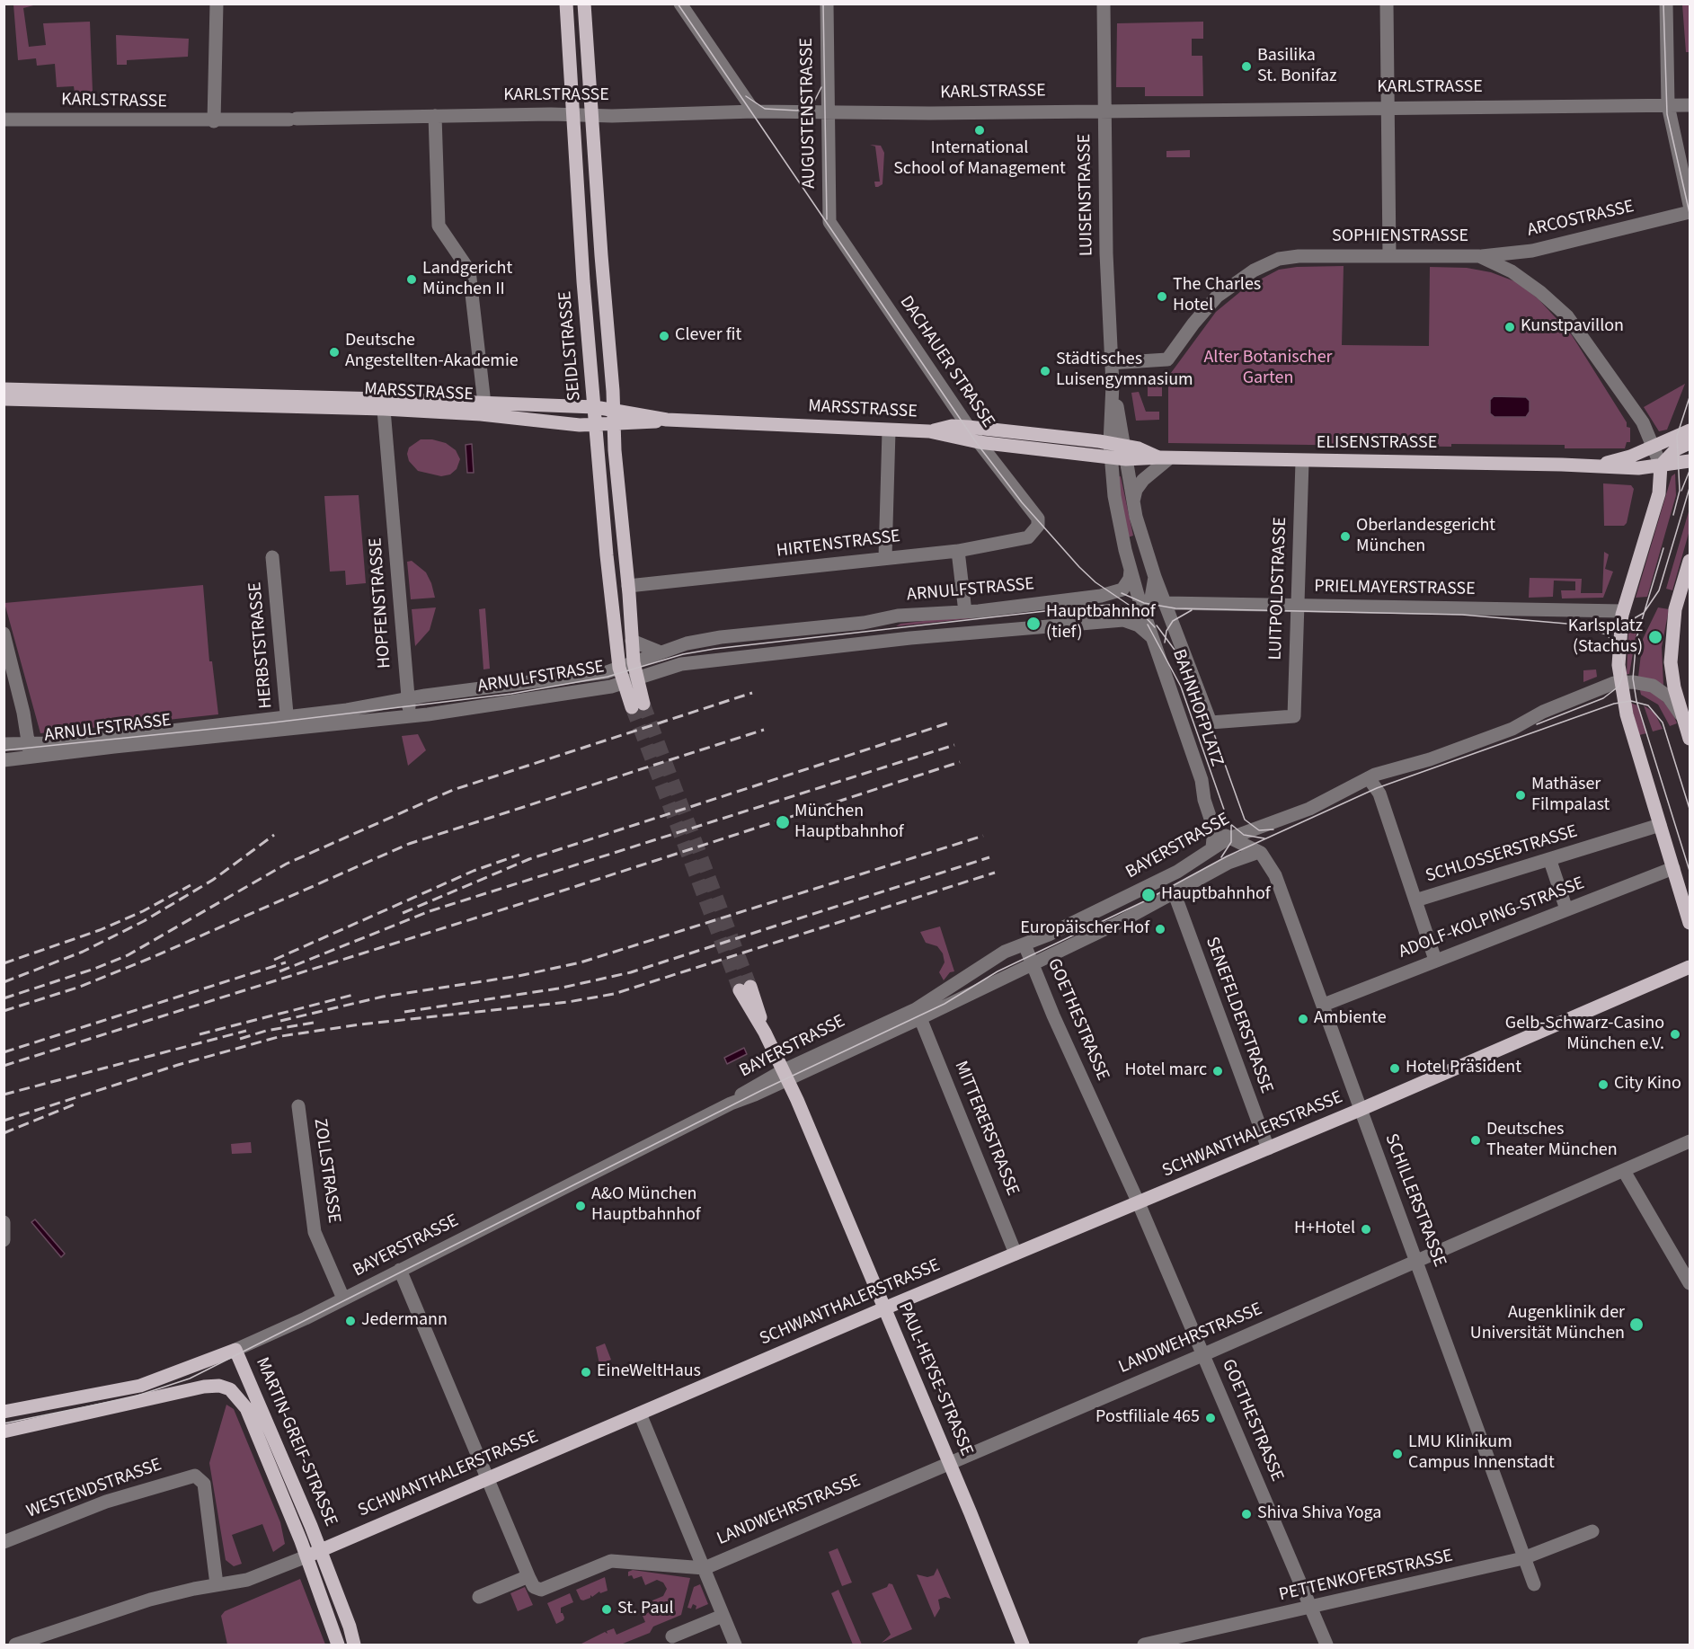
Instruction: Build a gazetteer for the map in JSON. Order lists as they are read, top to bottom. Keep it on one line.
{"streets":{"main road":["SEIDLSTRASSE","MARSSTRASSE","ELISENSTRASSE","BAYERSTRASSE","SCHWANTHALERSTRASSE","PAUL-HEYSE-STRASSE","MARTIN-GREIF-STRASSE"],"street":["KARLSTRASSE","AUGUSTENSTRASSE","LUISENSTRASSE","ARCOSTRASSE","SOPHIENSTRASSE","DACHAUER STRASSE","HIRTENSTRASSE","LUITPOLDSTRASSE","PRIELMAYERSTRASSE","ARNULFSTRASSE","HOPFENSTRASSE","HERBSTSTRASSE","BAHNHOFPLATZ","SCHLOSSERSTRASSE","ADOLF-KOLPING-STRASSE","SENEFELDERSTRASSE","GOETHESTRASSE","MITTERERSTRASSE","ZOLLSTRASSE","SCHILLERSTRASSE","LANDWEHRSTRASSE","WESTENDSTRASSE","PETTENKOFERSTRASSE"]},"crossings":[["KARLSTRASSE","AUGUSTENSTRASSE"],["KARLSTRASSE","LUISENSTRASSE"],["KARLSTRASSE","SEIDLSTRASSE"],["AUGUSTENSTRASSE","DACHAUER STRASSE"],["LUISENSTRASSE","SOPHIENSTRASSE"],["LUISENSTRASSE","ELISENSTRASSE"],["LUISENSTRASSE","ARNULFSTRASSE"],["LUISENSTRASSE","BAHNHOFPLATZ"],["ARCOSTRASSE","SOPHIENSTRASSE"],["SOPHIENSTRASSE","ELISENSTRASSE"],["SEIDLSTRASSE","MARSSTRASSE"],["SEIDLSTRASSE","ARNULFSTRASSE"],["DACHAUER STRASSE","MARSSTRASSE"],["DACHAUER STRASSE","ELISENSTRASSE"],["DACHAUER STRASSE","HIRTENSTRASSE"],["MARSSTRASSE","ELISENSTRASSE"],["MARSSTRASSE","HOPFENSTRASSE"],["ELISENSTRASSE","LUITPOLDSTRASSE"],["LUITPOLDSTRASSE","PRIELMAYERSTRASSE"],["LUITPOLDSTRASSE","BAHNHOFPLATZ"],["PRIELMAYERSTRASSE","BAHNHOFPLATZ"],["ARNULFSTRASSE","HOPFENSTRASSE"],["ARNULFSTRASSE","HERBSTSTRASSE"],["ARNULFSTRASSE","BAHNHOFPLATZ"],["BAHNHOFPLATZ","BAYERSTRASSE"],["BAYERSTRASSE","SENEFELDERSTRASSE"],["BAYERSTRASSE","GOETHESTRASSE"],["BAYERSTRASSE","MITTERERSTRASSE"],["BAYERSTRASSE","ZOLLSTRASSE"],["BAYERSTRASSE","SCHILLERSTRASSE"],["BAYERSTRASSE","PAUL-HEYSE-STRASSE"],["BAYERSTRASSE","MARTIN-GREIF-STRASSE"],["ADOLF-KOLPING-STRASSE","SCHILLERSTRASSE"],["SENEFELDERSTRASSE","SCHWANTHALERSTRASSE"],["GOETHESTRASSE","SCHWANTHALERSTRASSE"],["GOETHESTRASSE","LANDWEHRSTRASSE"],["GOETHESTRASSE","PETTENKOFERSTRASSE"],["MITTERERSTRASSE","SCHWANTHALERSTRASSE"],["SCHWANTHALERSTRASSE","SCHILLERSTRASSE"],["SCHWANTHALERSTRASSE","PAUL-HEYSE-STRASSE"],["SCHWANTHALERSTRASSE","MARTIN-GREIF-STRASSE"],["SCHWANTHALERSTRASSE","WESTENDSTRASSE"],["SCHILLERSTRASSE","LANDWEHRSTRASSE"],["SCHILLERSTRASSE","PETTENKOFERSTRASSE"],["LANDWEHRSTRASSE","PAUL-HEYSE-STRASSE"]],"parks":["Alter Botanischer Garten"],"places":["Basilika St. Bonifaz","International School of Management","Landgericht München II","The Charles Hotel","Kunstpavillon","Clever fit","Deutsche Angestellten-Akademie","Städtisches Luisengymnasium","Oberlandesgericht München","Hauptbahnhof (tief)","Karlsplatz (Stachus)","Mathäser Filmpalast","München Hauptbahnhof","Hauptbahnhof","Europäischer Hof","Ambiente","Gelb-Schwarz-Casino München e.V.","Hotel Präsident","Hotel marc","City Kino","Deutsches Theater München","A&O München Hauptbahnhof","H+Hotel","Jedermann","Augenklinik der Universität München","EineWeltHaus","Postfiliale 465","LMU Klinikum Campus Innenstadt","Shiva Shiva Yoga","St. Paul"]}
